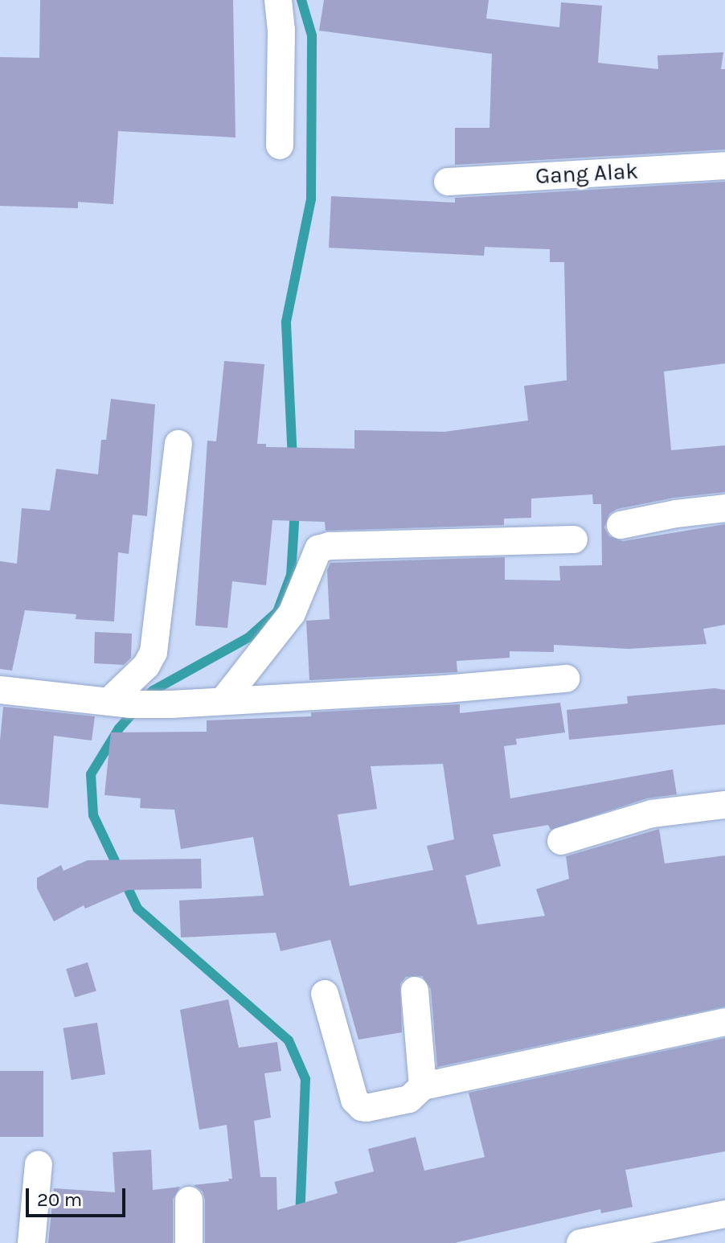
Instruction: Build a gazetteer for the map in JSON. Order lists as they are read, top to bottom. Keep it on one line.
{"streets":{"street":["Gang Alak"]},"scale_bar":"20 m"}
